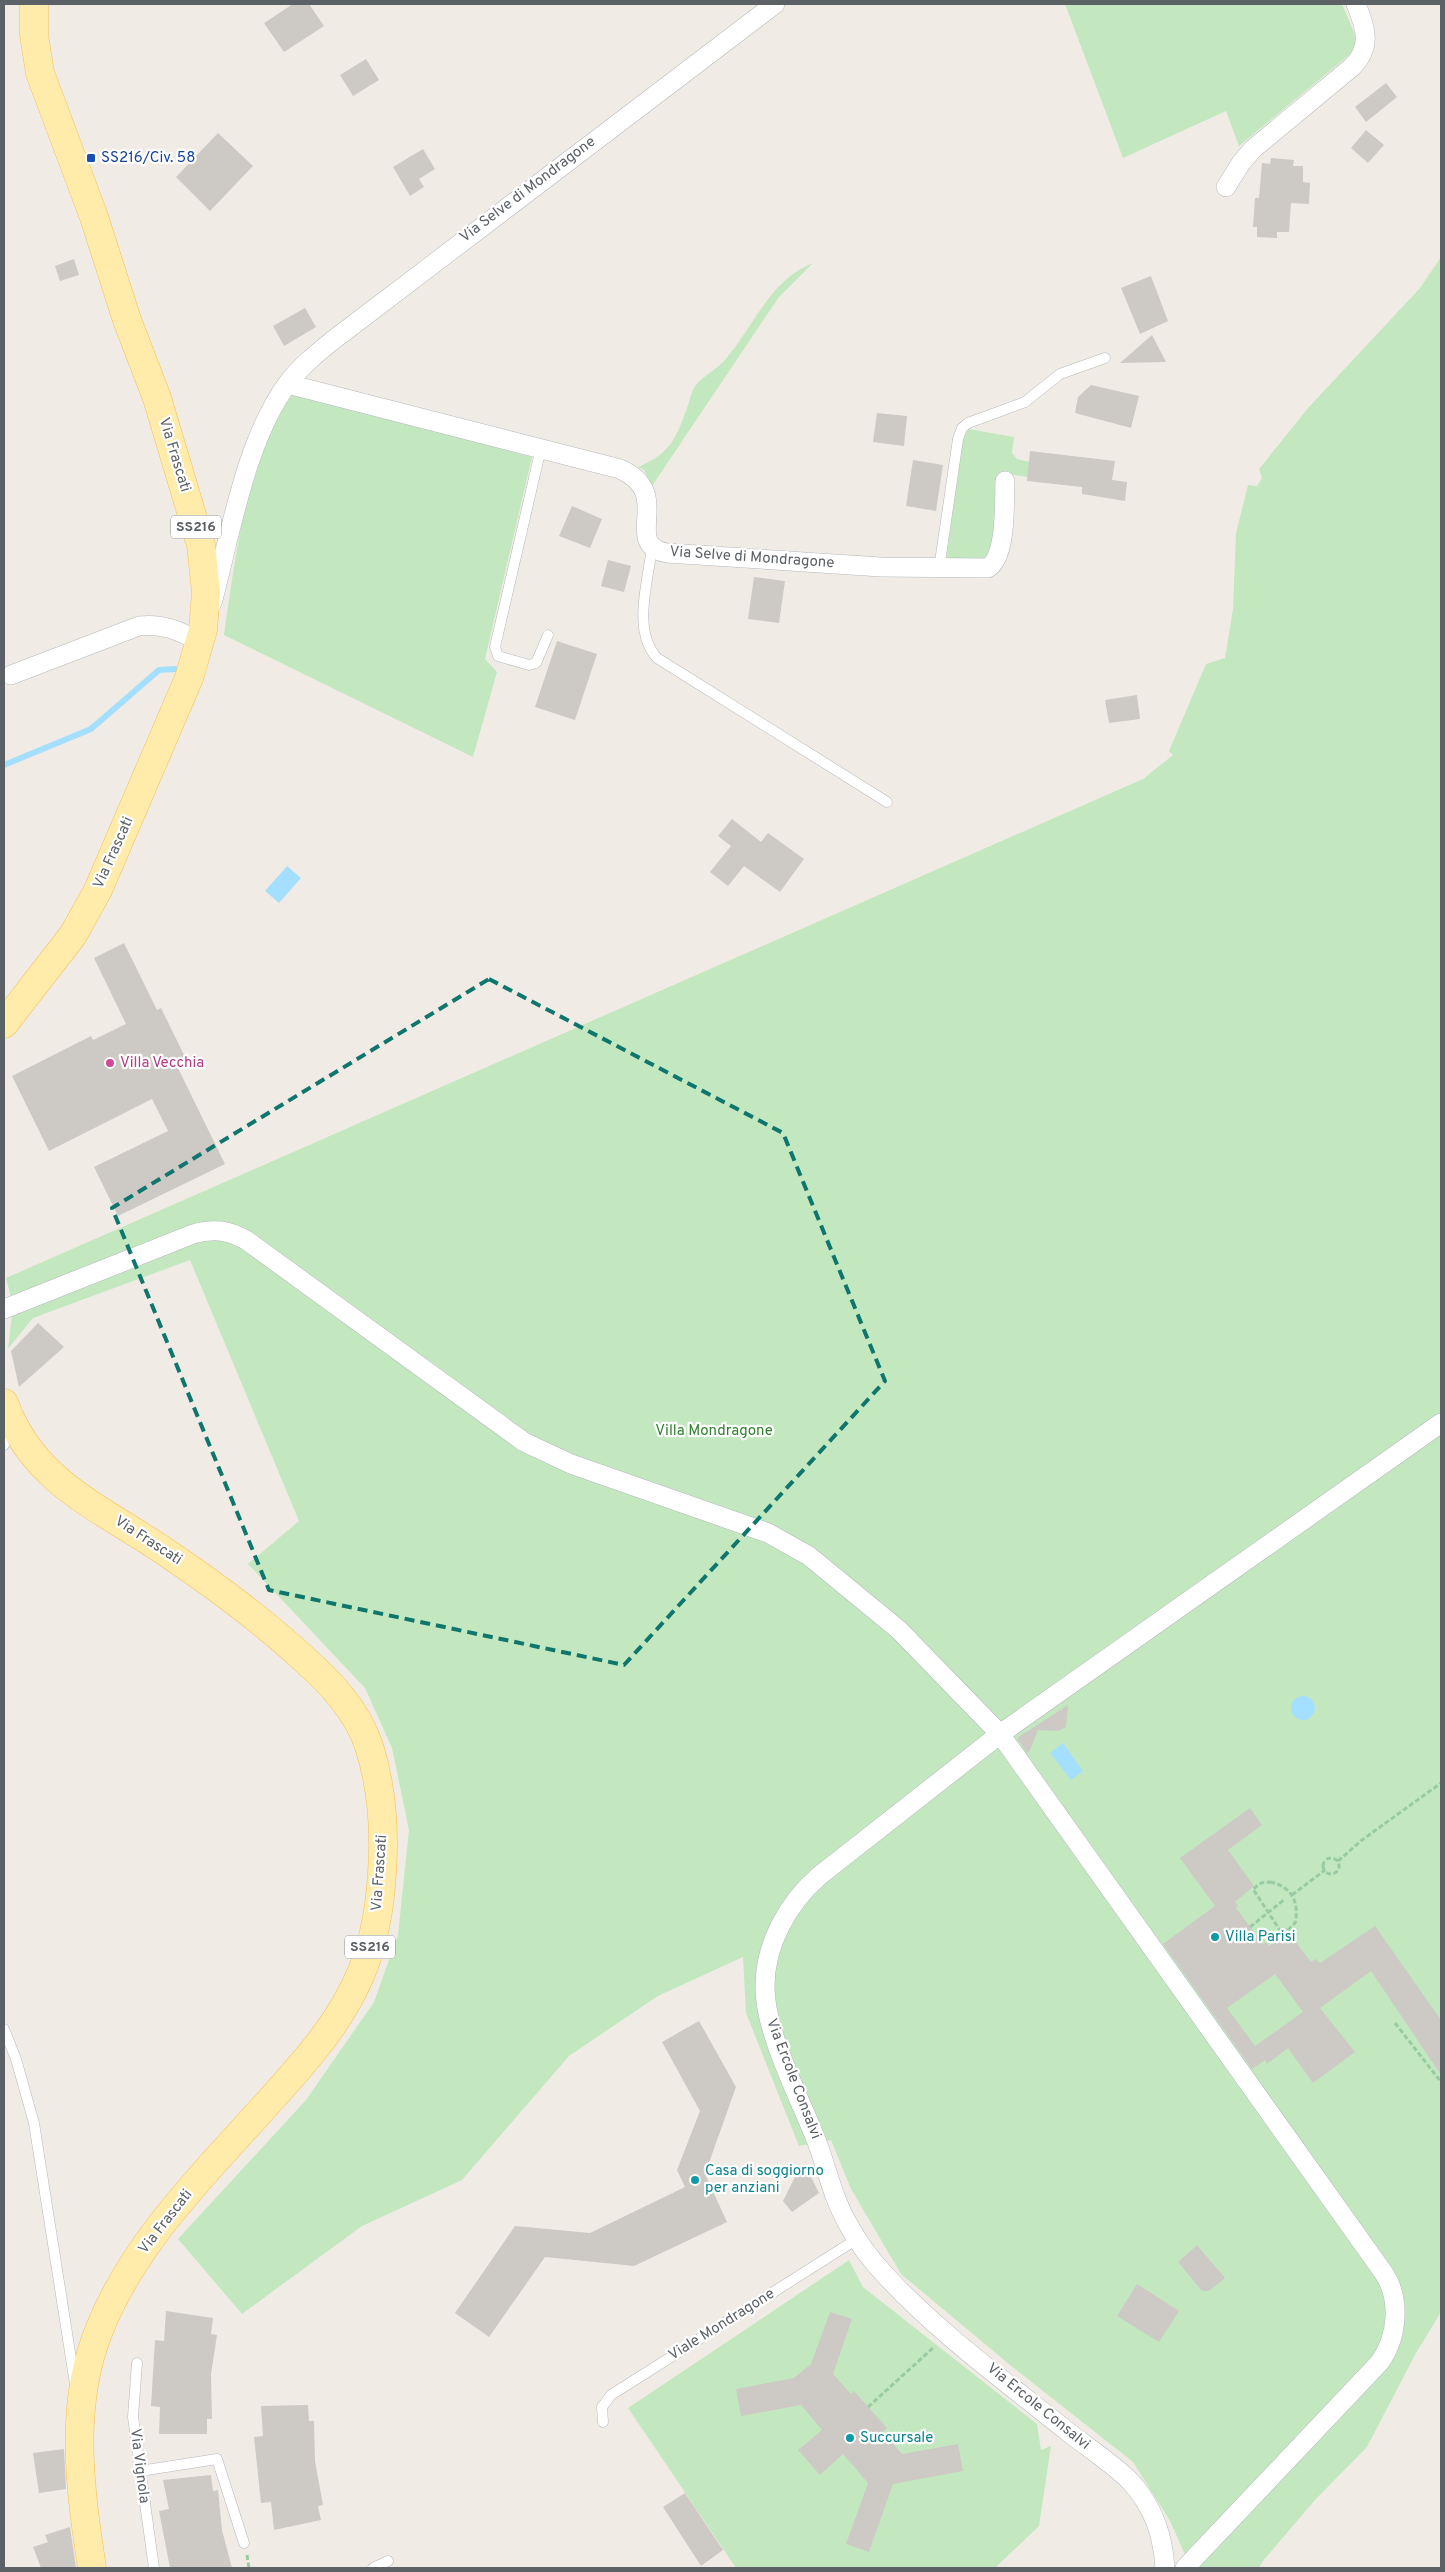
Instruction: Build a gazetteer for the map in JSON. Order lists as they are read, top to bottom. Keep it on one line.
{"streets":{"main road":["Via Frascati","SS216"],"street":["Via Selve di Mondragone","Via Ercole Consalvi"],"lane":["Viale Mondragone","Via Vignola"]},"crossings":[["Via Selve di Mondragone","Via Frascati"],["Via Ercole Consalvi","Viale Mondragone"]],"parks":["Villa Mondragone"],"places":{"transit":["SS216/Civ. 58"],"other":["Villa Vecchia","Villa Parisi","Casa di soggiorno per anziani","Succursale"]}}
